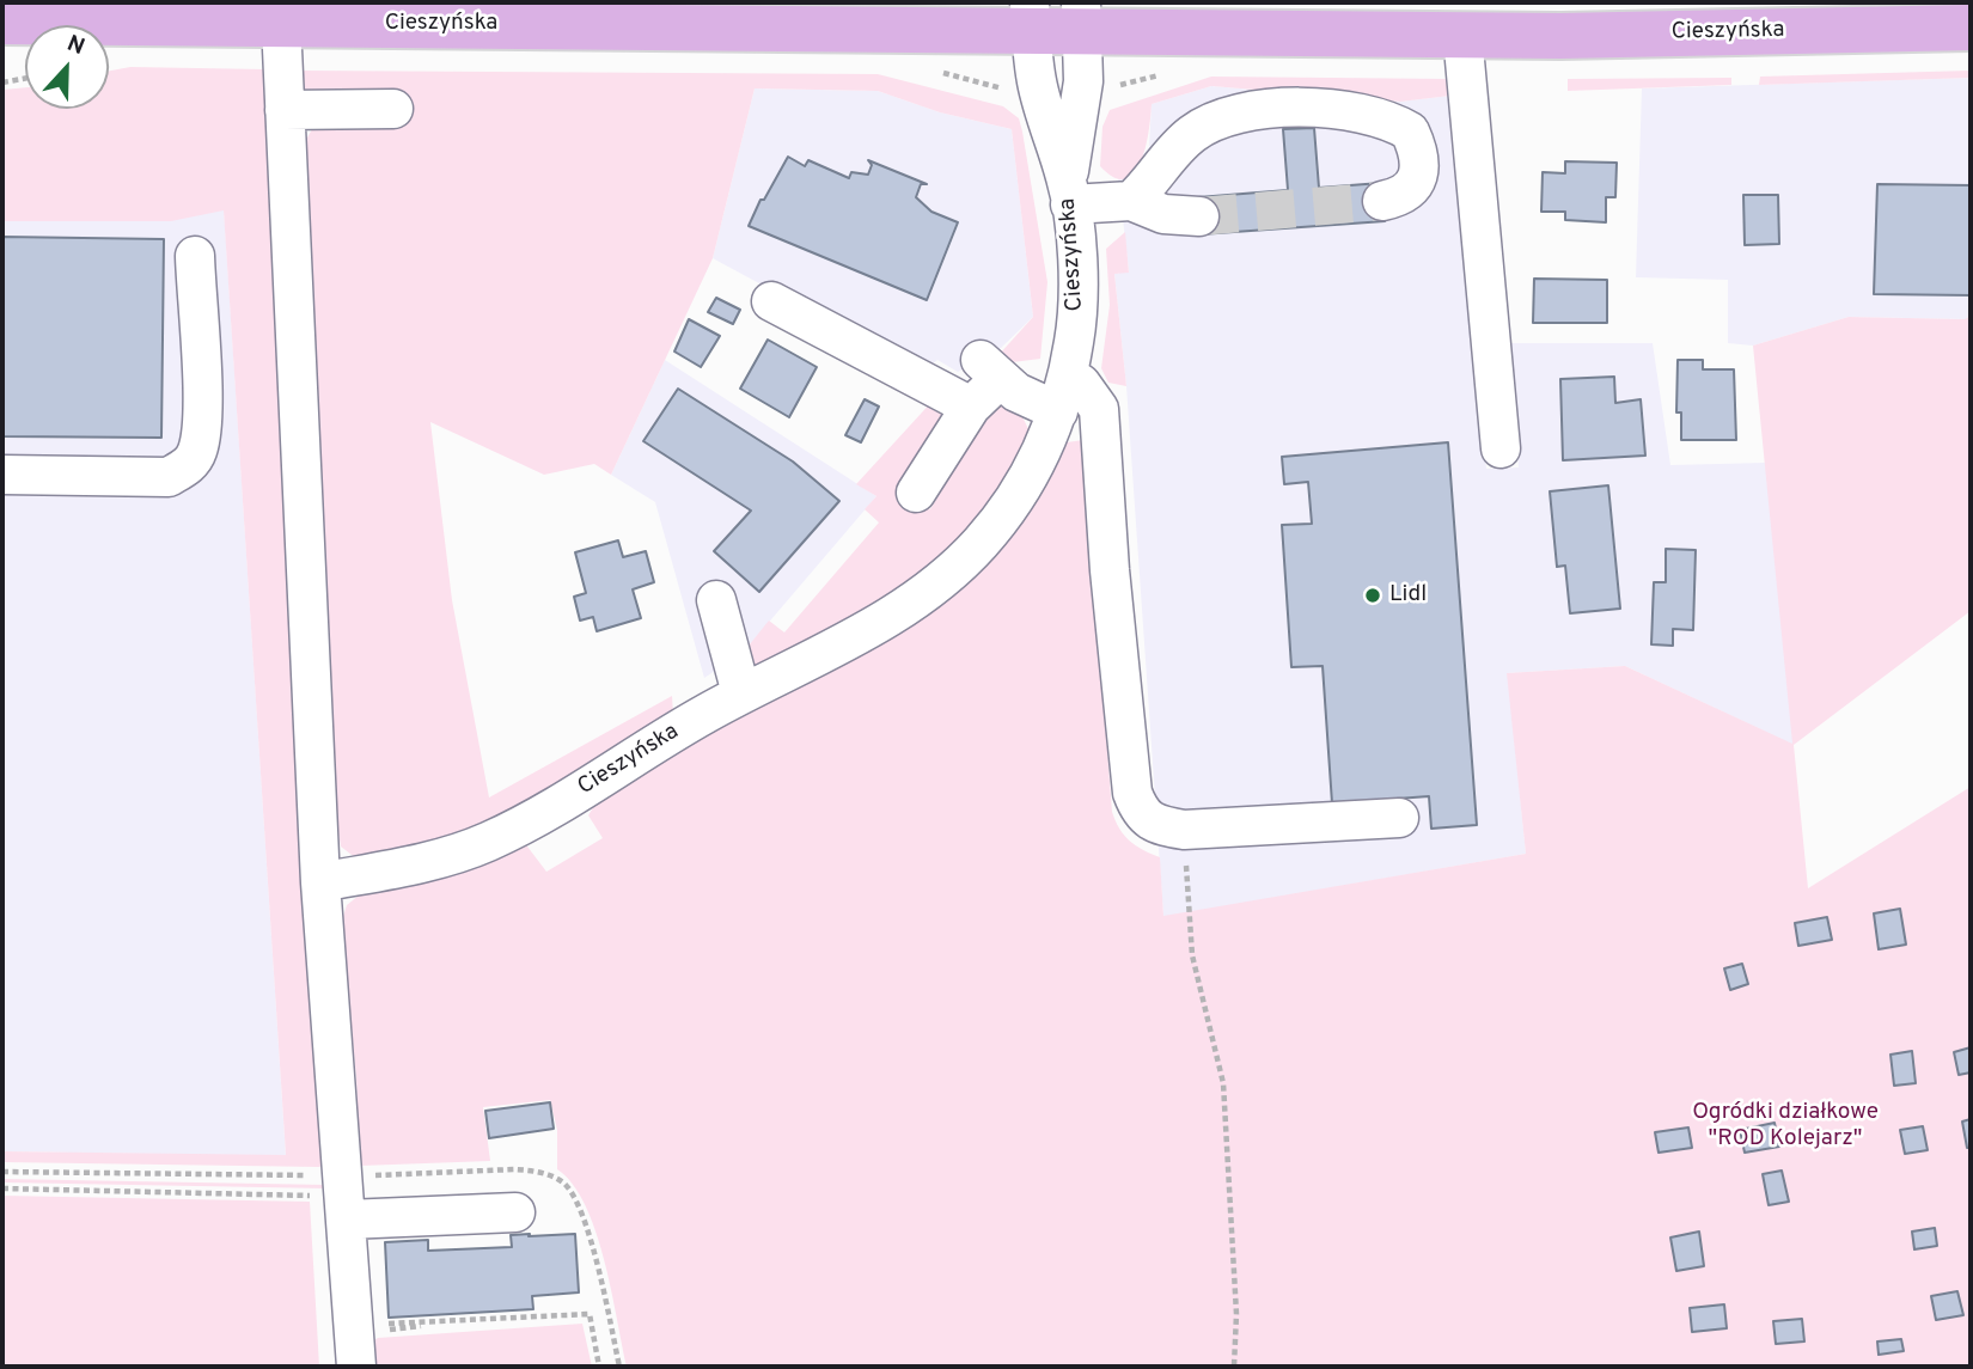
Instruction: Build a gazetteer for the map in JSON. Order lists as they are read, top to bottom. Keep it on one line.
{"streets":{"main road":["Cieszyńska"]},"parks":["Ogródki działkowe \"ROD Kolejarz\""],"places":["Lidl"],"north":"top"}
